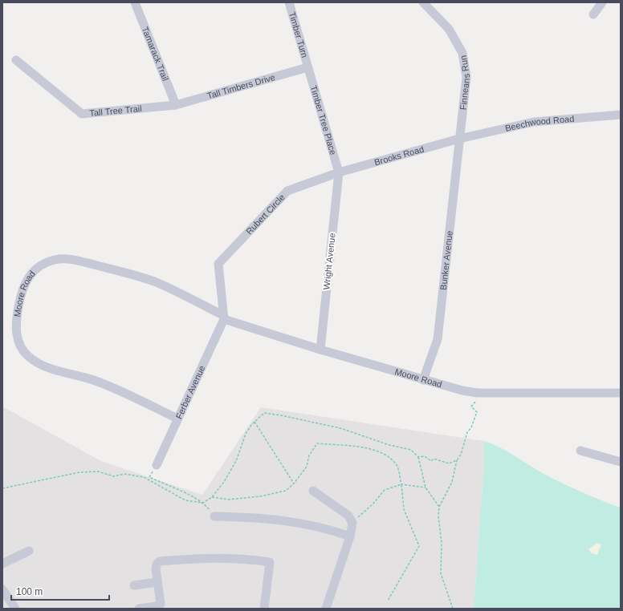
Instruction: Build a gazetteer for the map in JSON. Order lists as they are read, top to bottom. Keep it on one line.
{"streets":{"street":["Timber Turn","Tamarack Trail","Finneans Run","Tall Timbers Drive","Tall Tree Trail","Timber Tree Place","Beechwood Road","Brooks Road","Rubert Circle","Bunker Avenue","Wright Avenue","Moore Road","Ferber Avenue"]},"crossings":[["Timber Turn","Tall Timbers Drive"],["Timber Turn","Timber Tree Place"],["Tamarack Trail","Tall Timbers Drive"],["Tamarack Trail","Tall Tree Trail"],["Finneans Run","Beechwood Road"],["Finneans Run","Brooks Road"],["Finneans Run","Bunker Avenue"],["Tall Timbers Drive","Tall Tree Trail"],["Tall Timbers Drive","Timber Tree Place"],["Timber Tree Place","Brooks Road"],["Timber Tree Place","Rubert Circle"],["Timber Tree Place","Wright Avenue"],["Beechwood Road","Brooks Road"],["Beechwood Road","Bunker Avenue"],["Brooks Road","Rubert Circle"],["Brooks Road","Bunker Avenue"],["Brooks Road","Wright Avenue"],["Rubert Circle","Wright Avenue"],["Rubert Circle","Moore Road"],["Rubert Circle","Ferber Avenue"],["Bunker Avenue","Moore Road"],["Wright Avenue","Moore Road"],["Moore Road","Ferber Avenue"]],"scale_bar":"100 m"}
